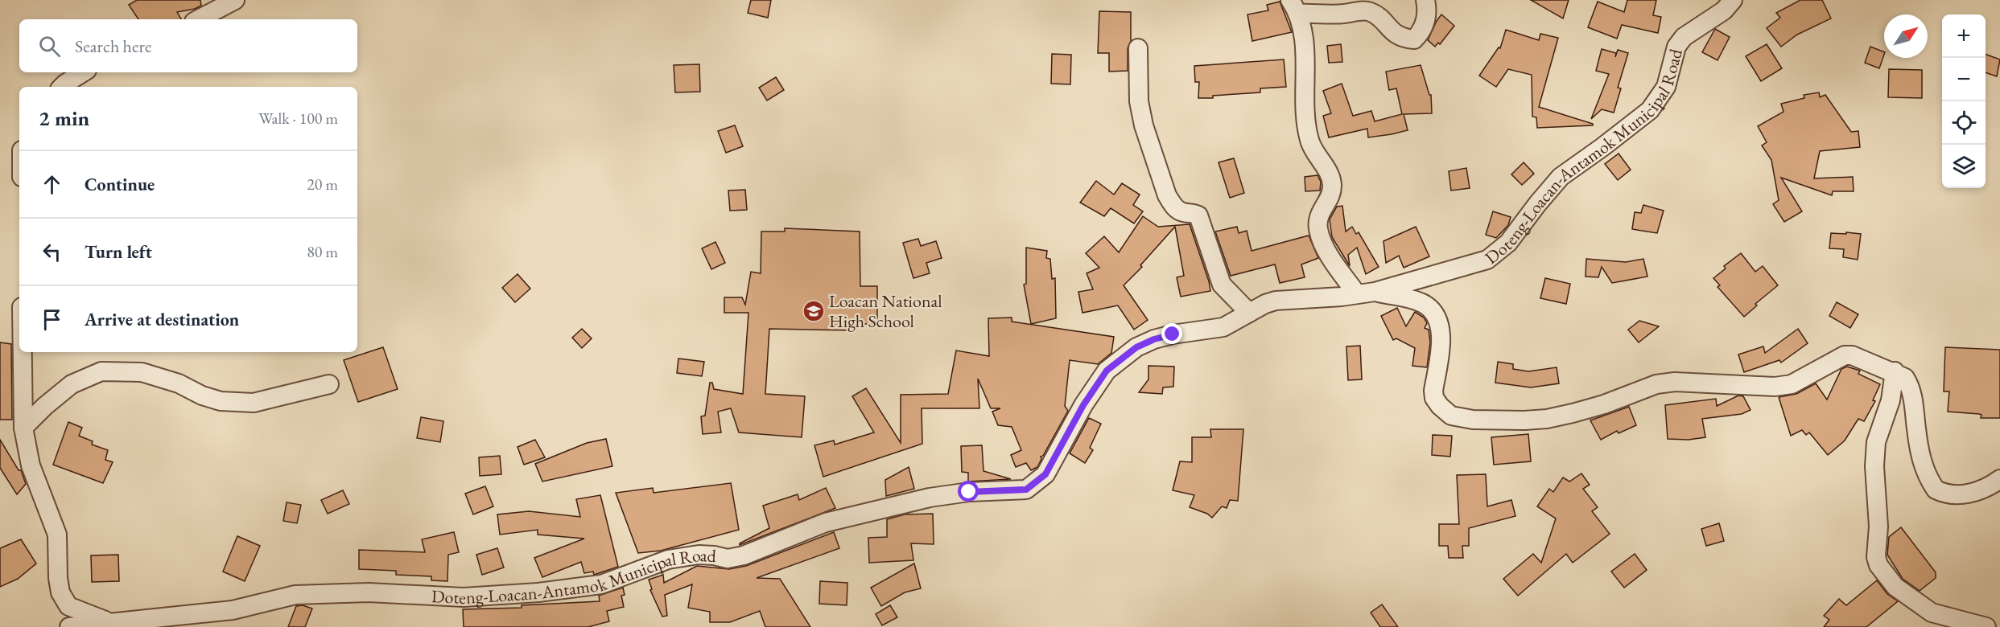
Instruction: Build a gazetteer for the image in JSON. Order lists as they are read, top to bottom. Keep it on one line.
{"streets":{"street":["Doteng-Loacan-Antamok Municipal Road"]},"places":{"school or university":["Loacan National High School"]},"north":"top right","page":{"map_buttons":["+","−"],"search":"Search here","heading":["2 min","Walk · 100 m"],"list":[["Continue","20 m"],["Turn left","80 m"],"Arrive at destination"]}}
